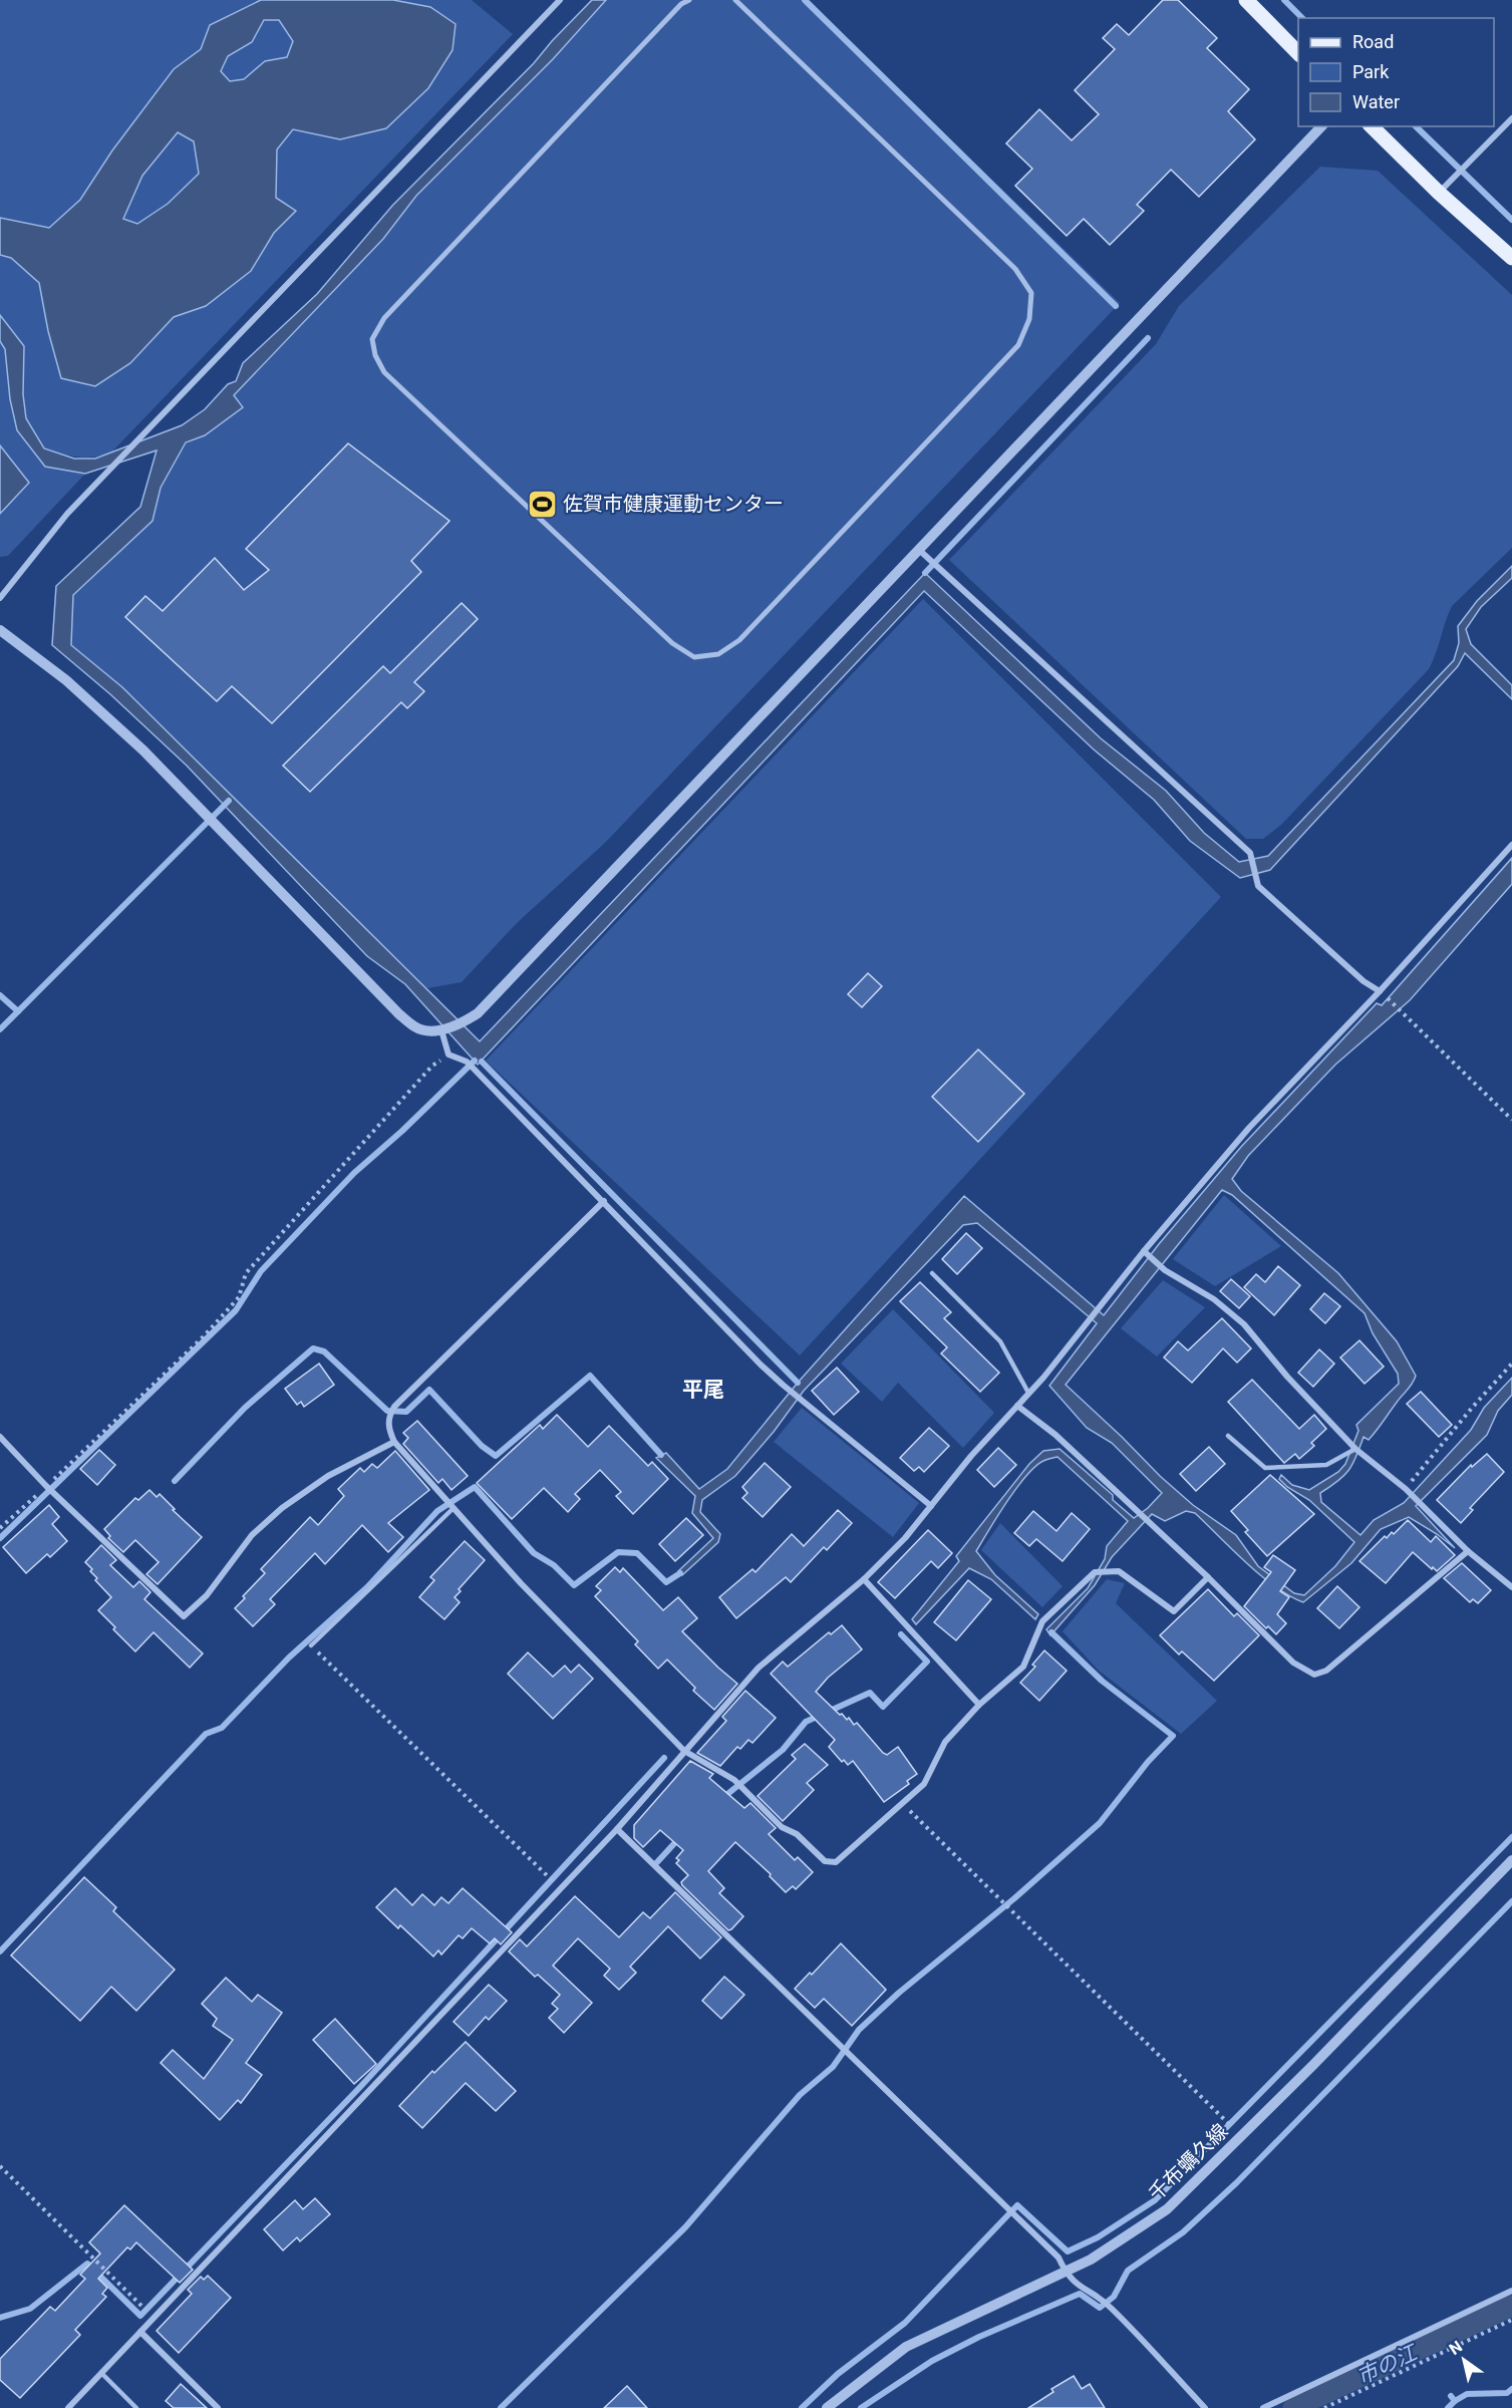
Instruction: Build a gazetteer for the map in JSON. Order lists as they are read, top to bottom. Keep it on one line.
{"streets":{"street":["千布蠣久線"]},"districts":["平尾"],"water":["市の江"],"places":{"sports":["佐賀市健康運動センター"]},"legend":["Road","Park","Water"],"north":"top left"}
